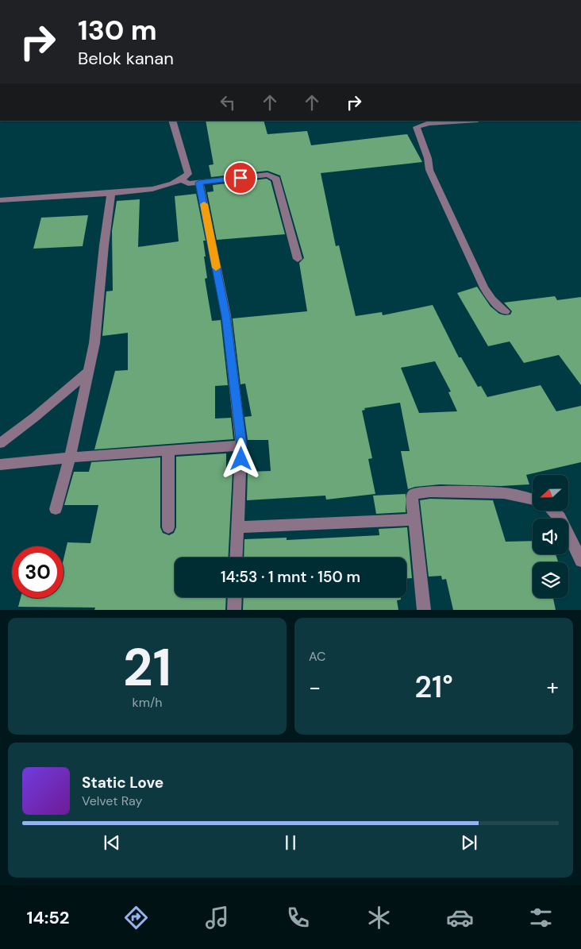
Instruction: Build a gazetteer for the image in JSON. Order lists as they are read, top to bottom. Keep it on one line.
{"north":"left","page":{"turn":["130 m","Belok kanan"],"limit":"30","trip":"14:53 · 1 mnt · 150 m","tile":[["21","km/h"],"AC"],"heat":["−","21°","+"],"song":["Static Love","Velvet Ray"],"tabs":"14:52"}}
